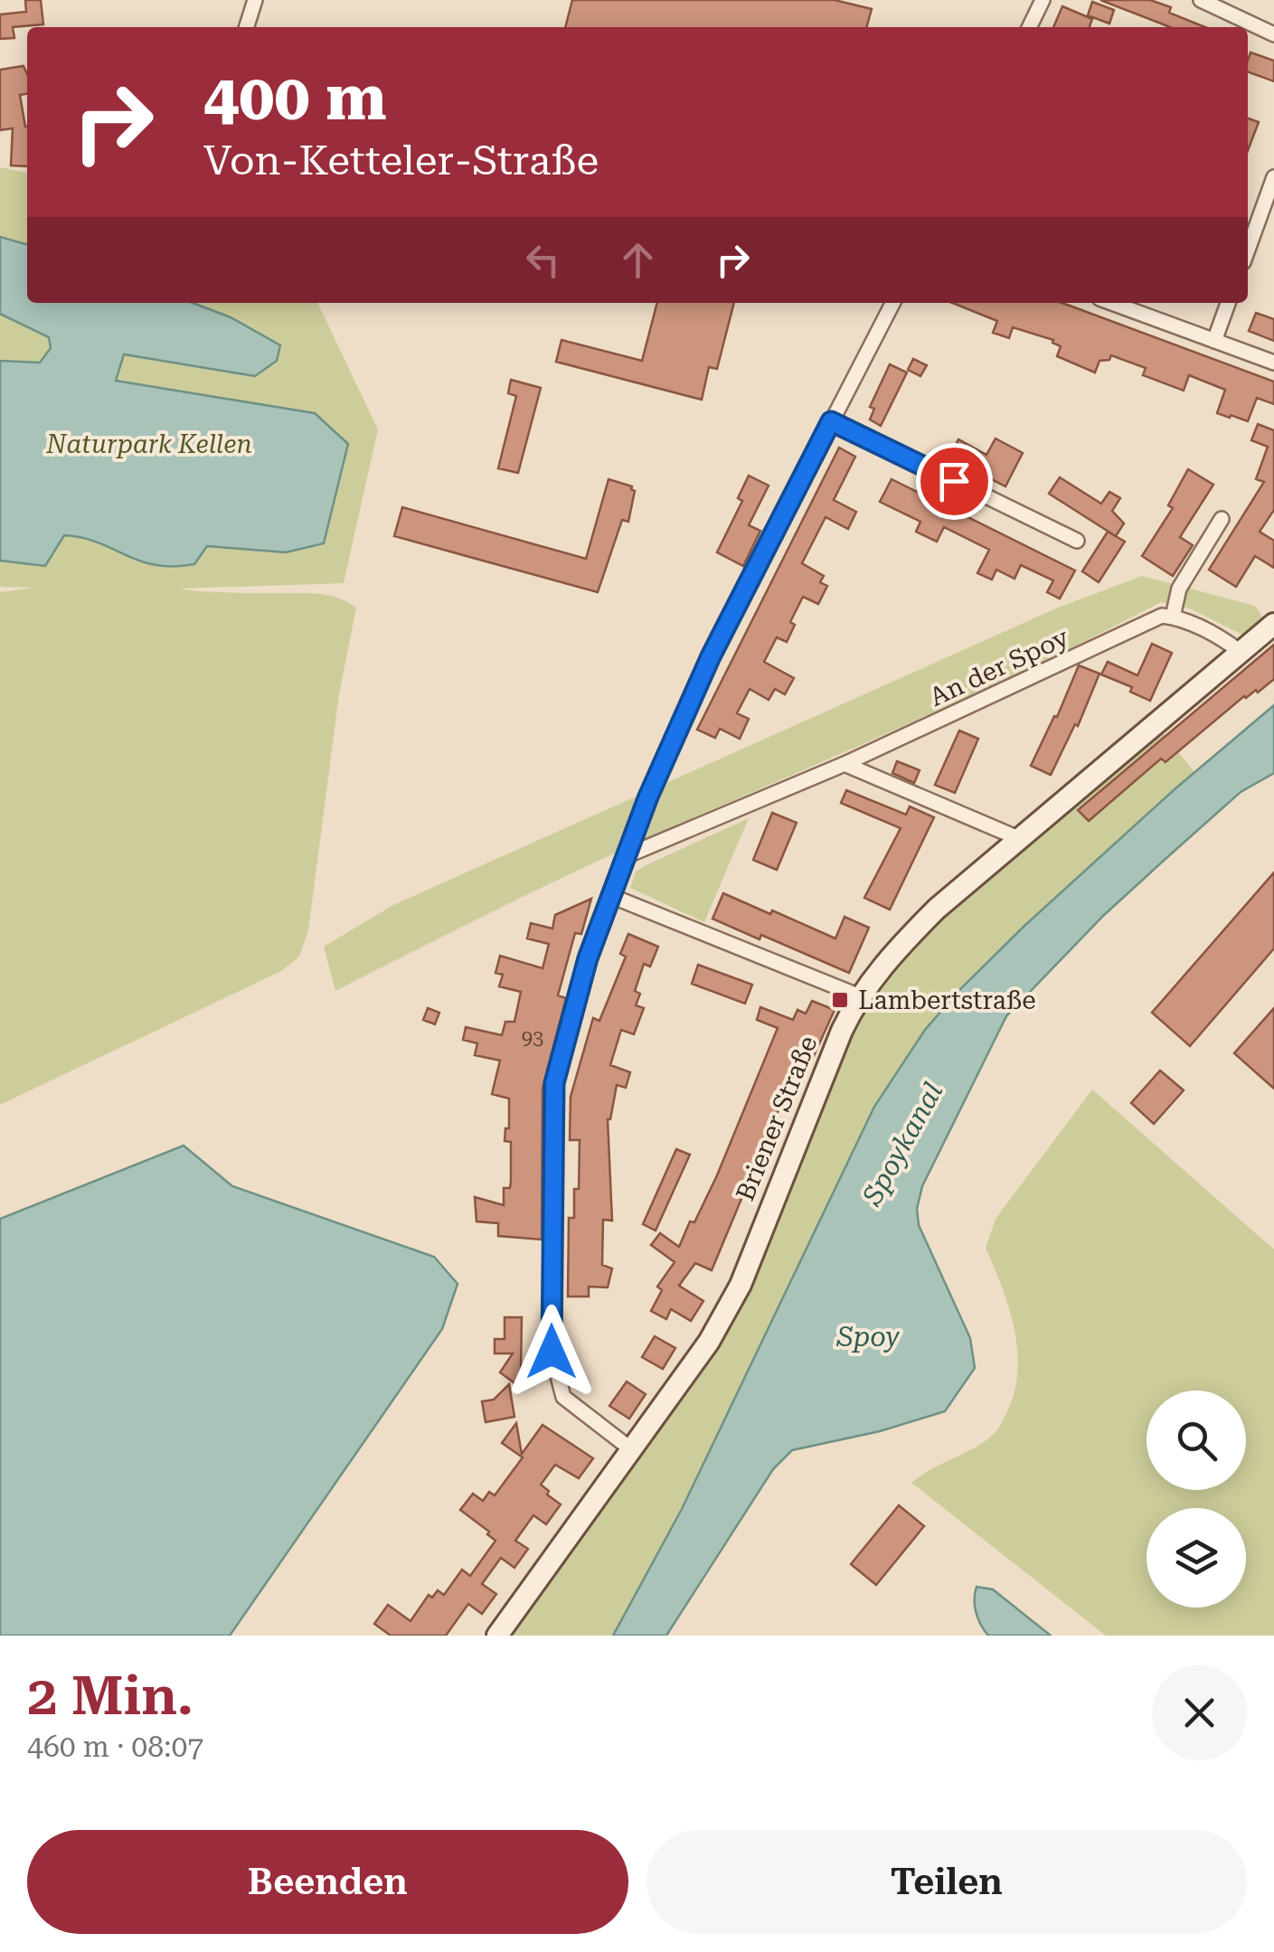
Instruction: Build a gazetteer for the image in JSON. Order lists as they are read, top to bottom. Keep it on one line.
{"streets":{"street":["An der Spoy","Briener Straße"]},"water":["Spoykanal","Spoy"],"parks":["Naturpark Kellen"],"places":{"transit":["Lambertstraße"]},"house_numbers":["93"],"page":{"turn":["400 m","Von-Ketteler-Straße"],"heading":["2 Min.","460 m · 08:07"],"buttons":["Beenden","Teilen"]}}
